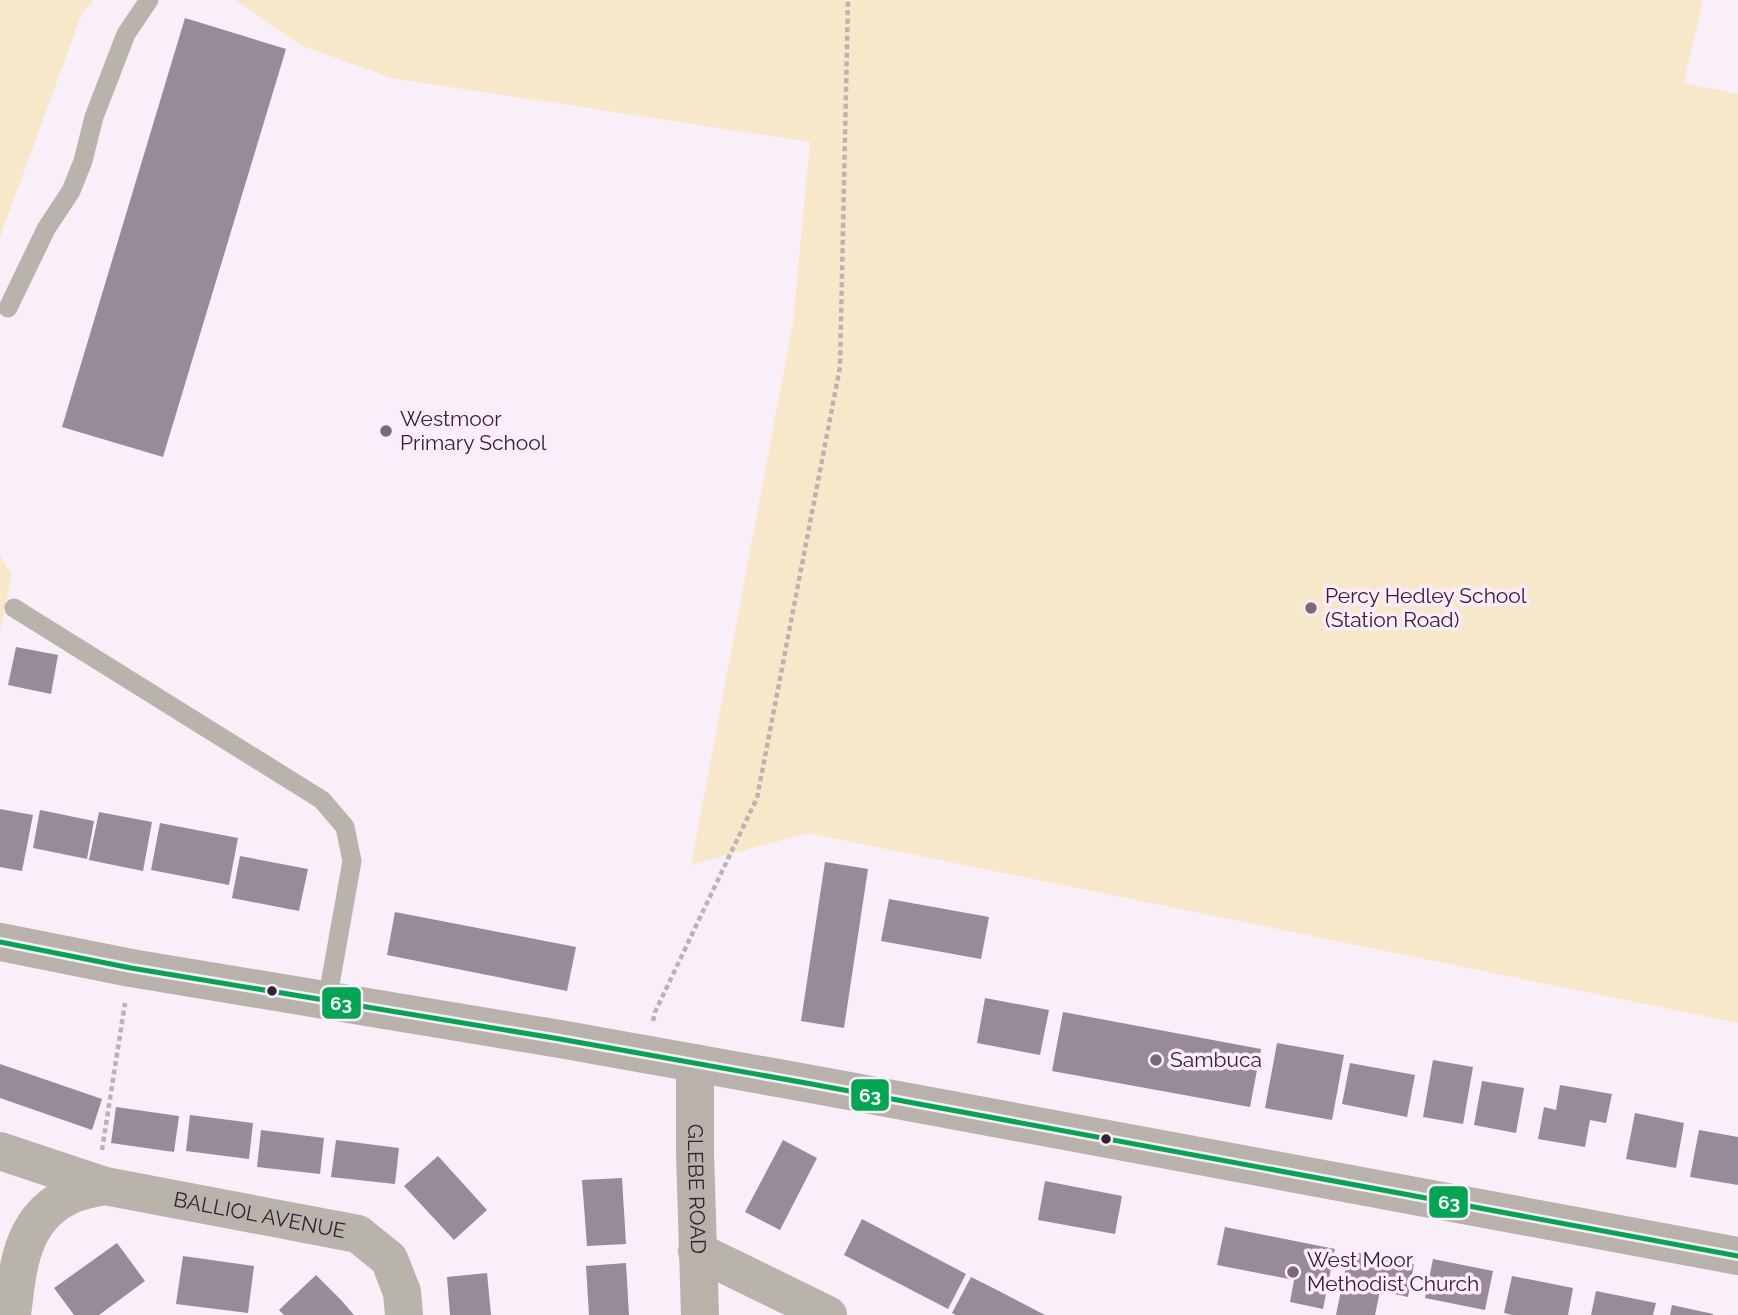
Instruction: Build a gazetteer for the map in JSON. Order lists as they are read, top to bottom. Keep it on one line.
{"streets":{"main road":["GLEBE ROAD"],"street":["BALLIOL AVENUE"]},"places":["Westmoor Primary School","Percy Hedley School (Station Road)","Sambuca","West Moor Methodist Church"],"lines":["transit line 63"]}
